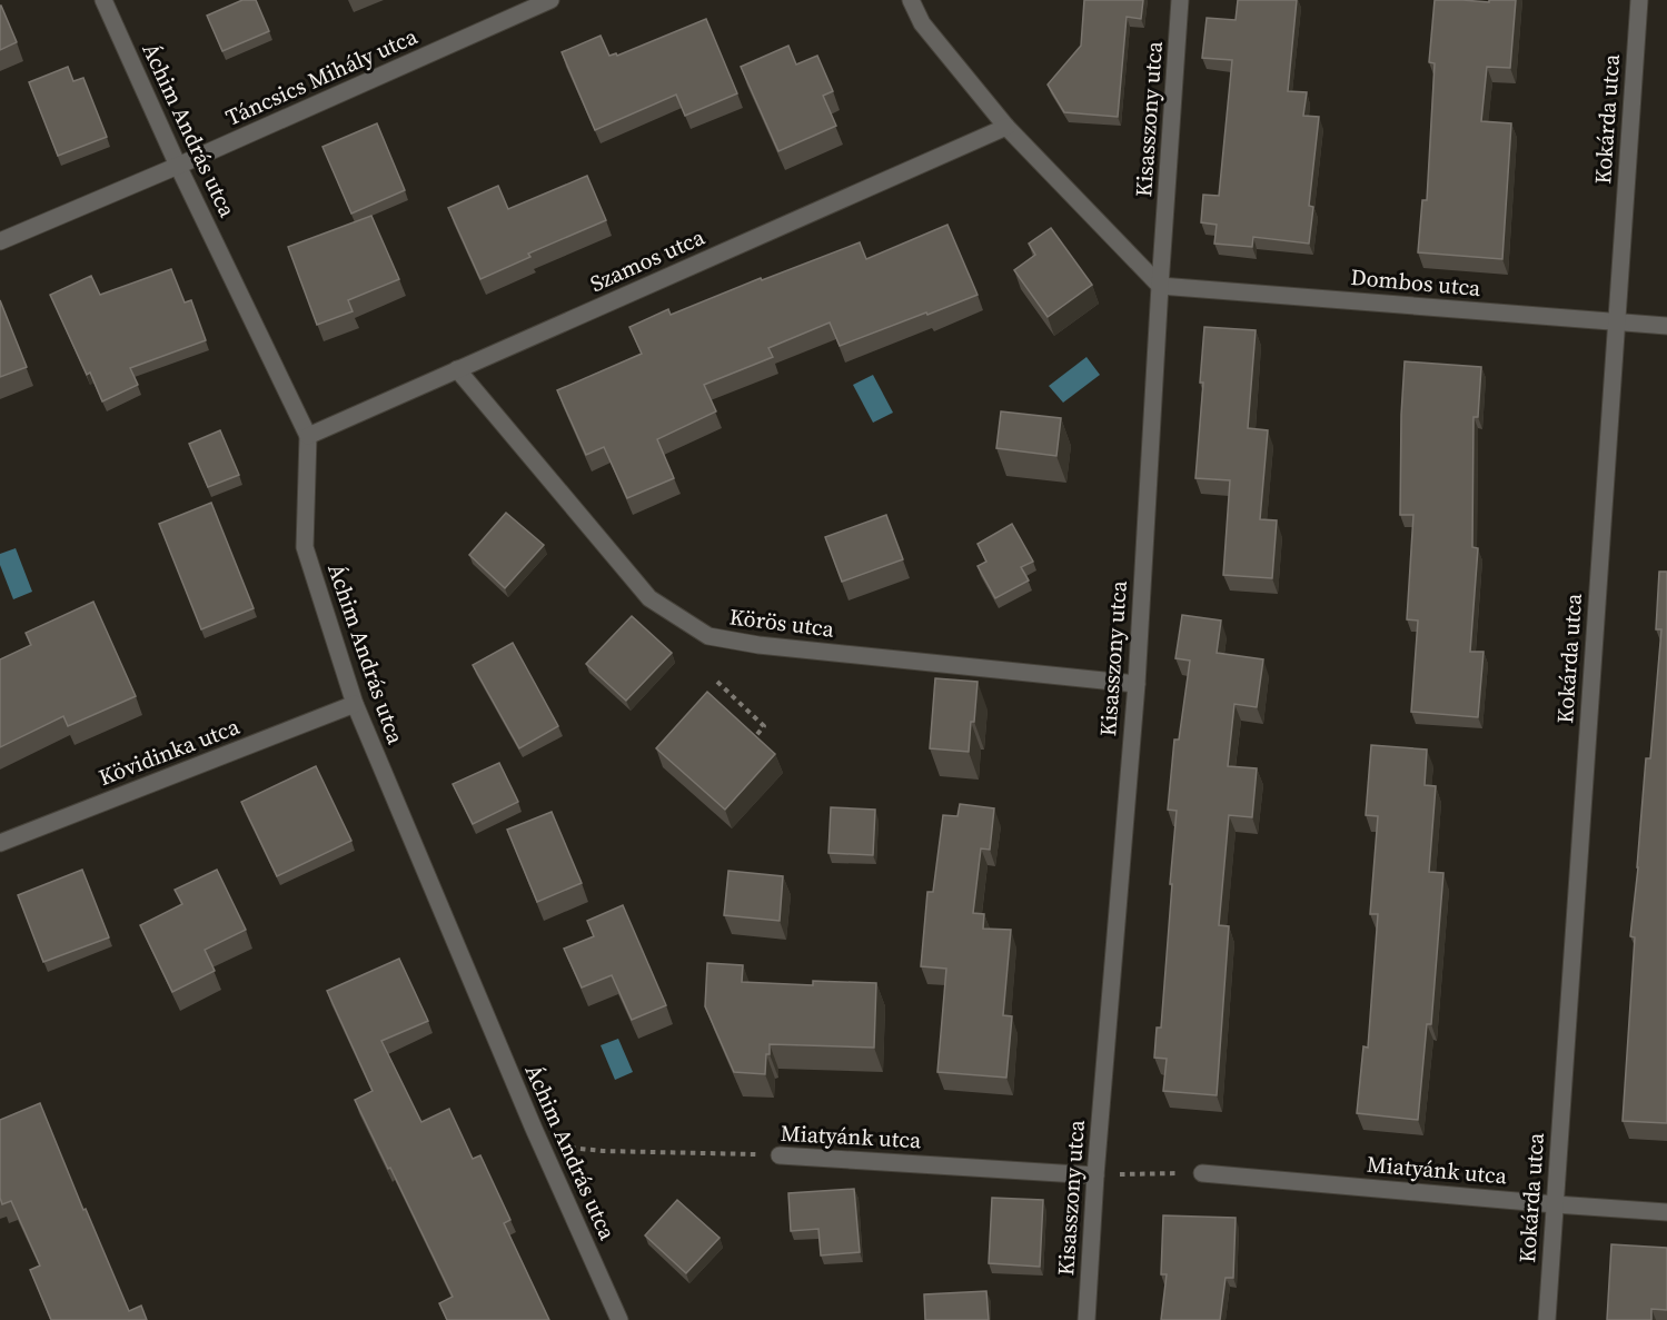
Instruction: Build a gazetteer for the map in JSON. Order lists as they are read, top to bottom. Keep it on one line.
{"streets":{"street":["Táncsics Mihály utca","Kisasszony utca","Kokárda utca","Áchim András utca","Szamos utca","Dombos utca","Körös utca","Kövidinka utca","Miatyánk utca"]},"crossings":[["Táncsics Mihály utca","Áchim András utca"],["Kisasszony utca","Dombos utca"],["Kisasszony utca","Körös utca"],["Kisasszony utca","Miatyánk utca"],["Kokárda utca","Dombos utca"],["Kokárda utca","Miatyánk utca"],["Áchim András utca","Szamos utca"],["Áchim András utca","Kövidinka utca"],["Szamos utca","Körös utca"]]}
